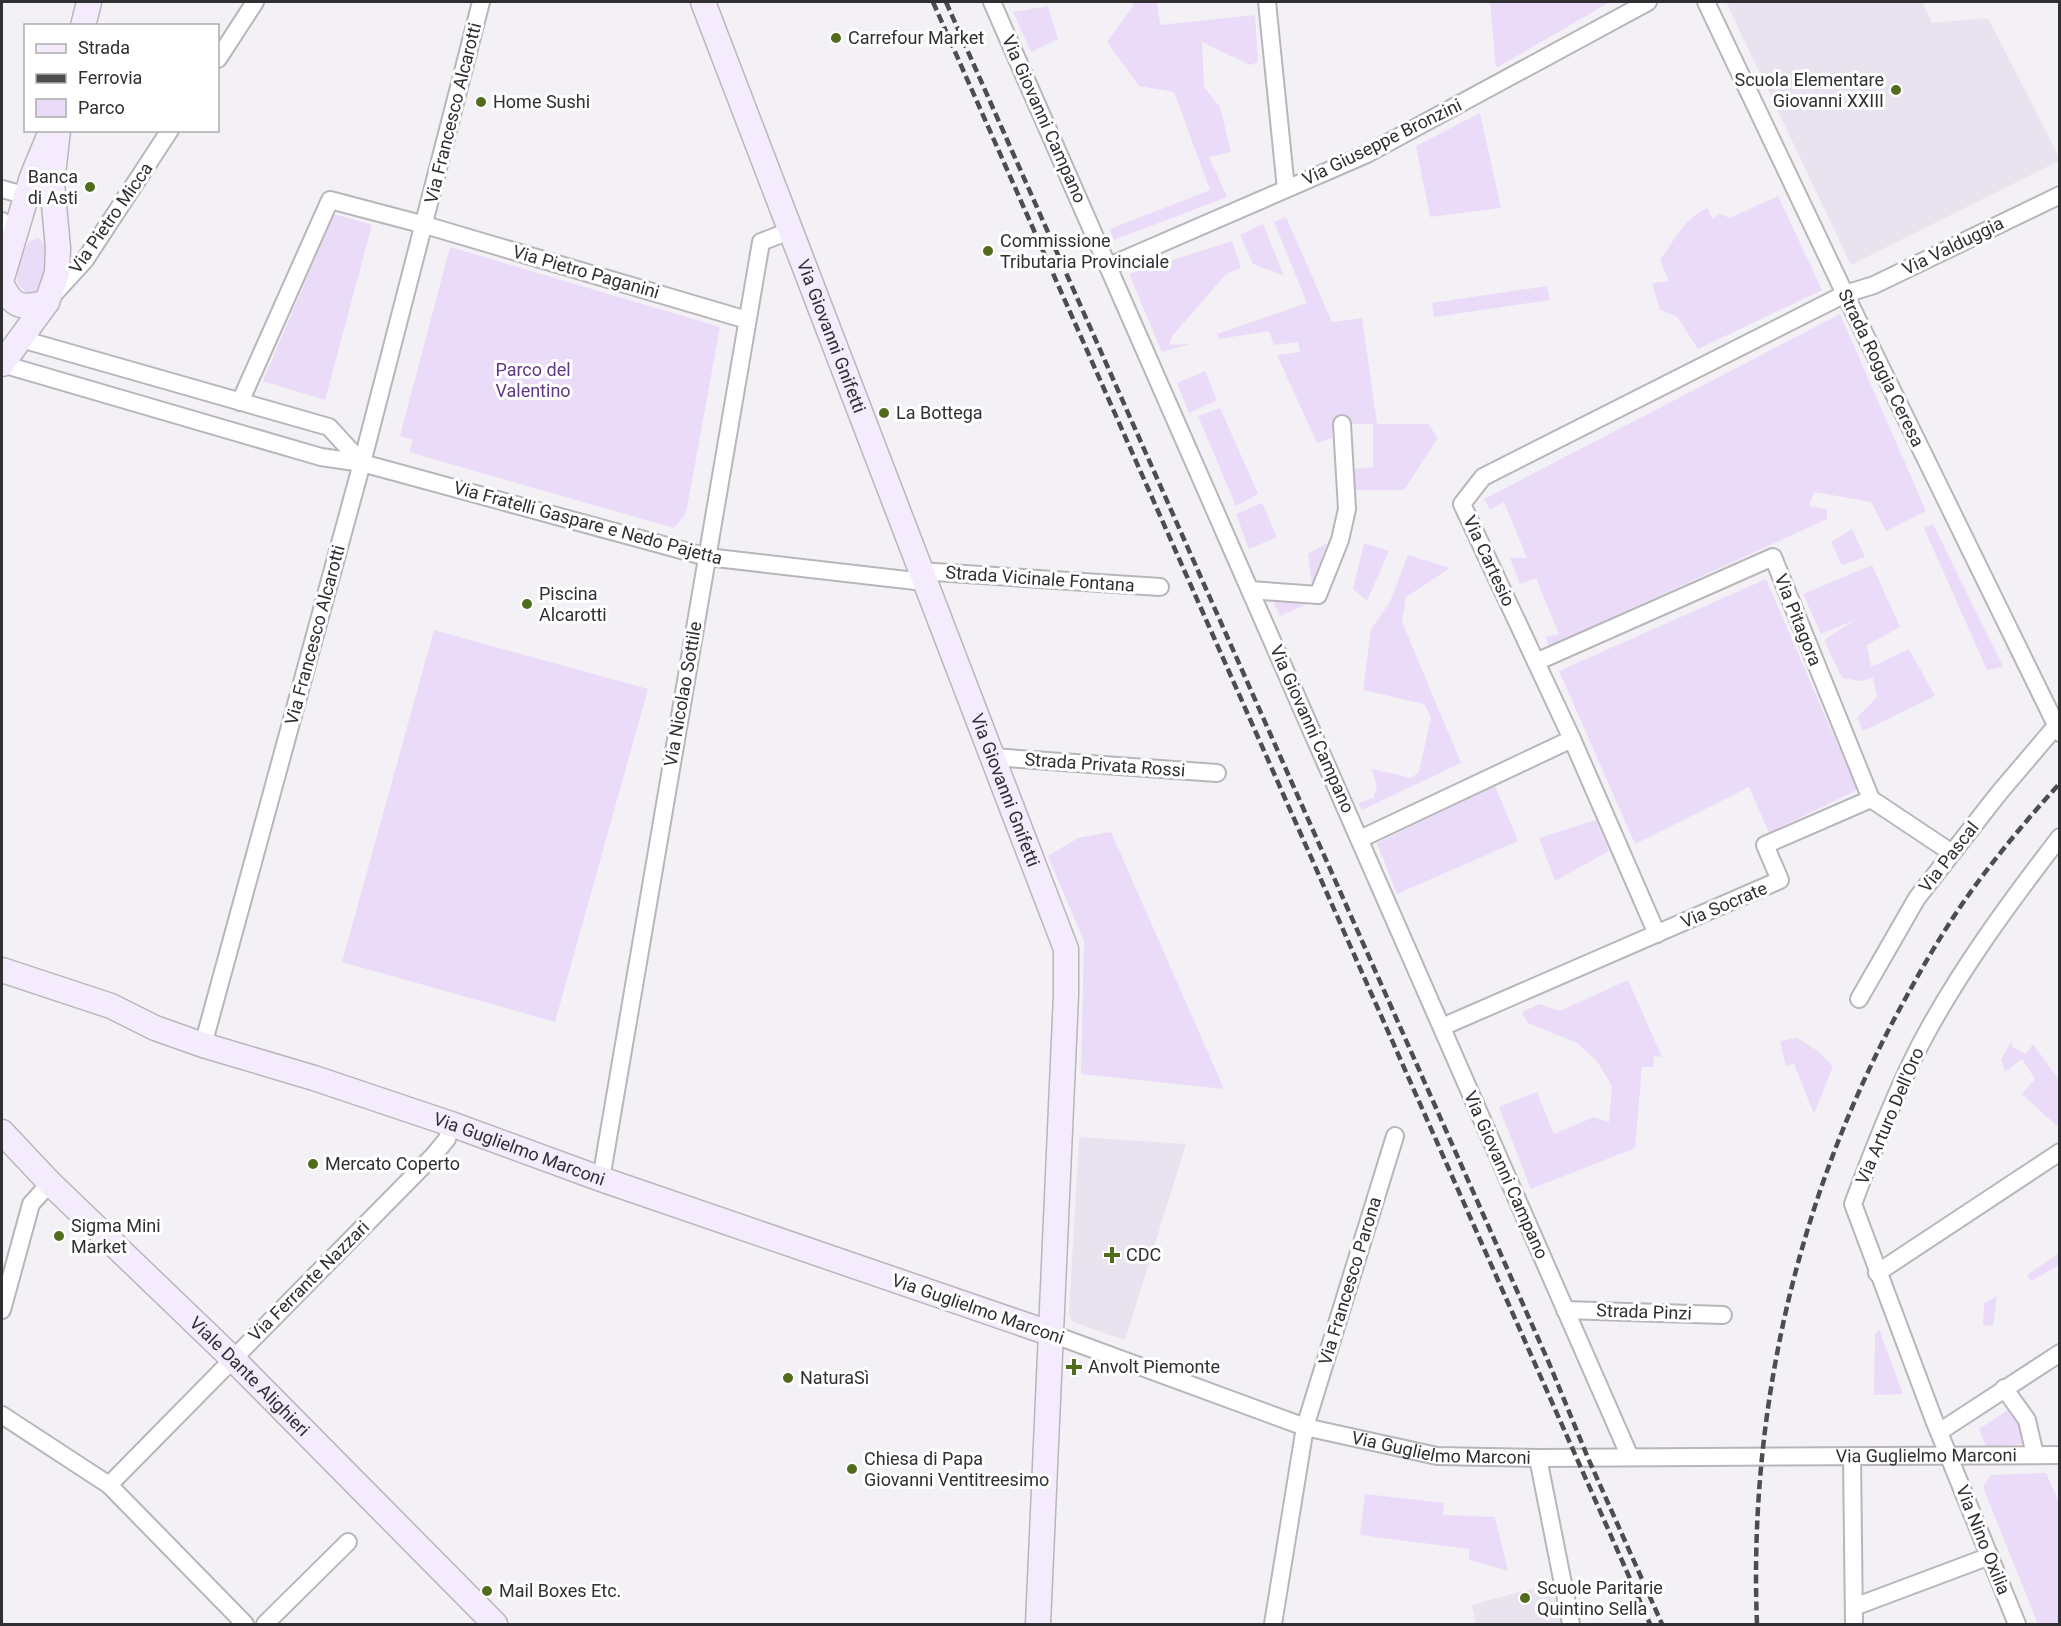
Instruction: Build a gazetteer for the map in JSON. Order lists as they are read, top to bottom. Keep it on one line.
{"streets":{"main road":["Via Giovanni Gnifetti","Via Guglielmo Marconi","Viale Dante Alighieri"],"street":["Via Francesco Alcarotti","Via Giovanni Campano","Via Giuseppe Bronzini","Via Pietro Micca","Via Valduggia","Via Pietro Paganini","Strada Roggia Ceresa","Via Fratelli Gaspare e Nedo Pajetta","Via Cartesio","Strada Vicinale Fontana","Via Pitagora","Via Nicolao Sottile","Strada Privata Rossi","Via Pascal","Via Socrate","Via Arturo Dell'Oro","Via Ferrante Nazzari","Via Francesco Parona","Strada Pinzi","Via Nino Oxilia"]},"crossings":[["Via Francesco Alcarotti","Via Pietro Paganini"],["Via Francesco Alcarotti","Via Fratelli Gaspare e Nedo Pajetta"],["Via Francesco Alcarotti","Via Guglielmo Marconi"],["Via Giovanni Campano","Via Giuseppe Bronzini"],["Via Giovanni Campano","Via Socrate"],["Via Giovanni Campano","Via Guglielmo Marconi"],["Via Giovanni Campano","Strada Pinzi"],["Via Valduggia","Strada Roggia Ceresa"],["Via Valduggia","Via Cartesio"],["Via Pietro Paganini","Via Nicolao Sottile"],["Via Giovanni Gnifetti","Via Fratelli Gaspare e Nedo Pajetta"],["Via Giovanni Gnifetti","Strada Vicinale Fontana"],["Via Giovanni Gnifetti","Via Nicolao Sottile"],["Via Giovanni Gnifetti","Strada Privata Rossi"],["Via Giovanni Gnifetti","Via Guglielmo Marconi"],["Strada Roggia Ceresa","Via Cartesio"],["Strada Roggia Ceresa","Via Pascal"],["Via Fratelli Gaspare e Nedo Pajetta","Strada Vicinale Fontana"],["Via Fratelli Gaspare e Nedo Pajetta","Via Nicolao Sottile"],["Via Cartesio","Via Pitagora"],["Via Cartesio","Via Socrate"],["Via Pitagora","Via Socrate"],["Via Nicolao Sottile","Via Guglielmo Marconi"],["Via Arturo Dell'Oro","Via Guglielmo Marconi"],["Via Arturo Dell'Oro","Via Nino Oxilia"],["Via Guglielmo Marconi","Via Ferrante Nazzari"],["Via Guglielmo Marconi","Via Francesco Parona"],["Via Guglielmo Marconi","Via Nino Oxilia"],["Via Ferrante Nazzari","Viale Dante Alighieri"]],"parks":["Parco del Valentino"],"places":{"other":["Carrefour Market","Scuola Elementare Giovanni XXIII","Home Sushi","Banca di Asti","Commissione Tributaria Provinciale","La Bottega","Piscina Alcarotti","Mercato Coperto","Sigma Mini Market","NaturaSì","Chiesa di Papa Giovanni Ventitreesimo","Mail Boxes Etc.","Scuole Paritarie Quintino Sella"],"health":["CDC","Anvolt Piemonte"]},"legend":["Strada","Ferrovia","Parco"]}
